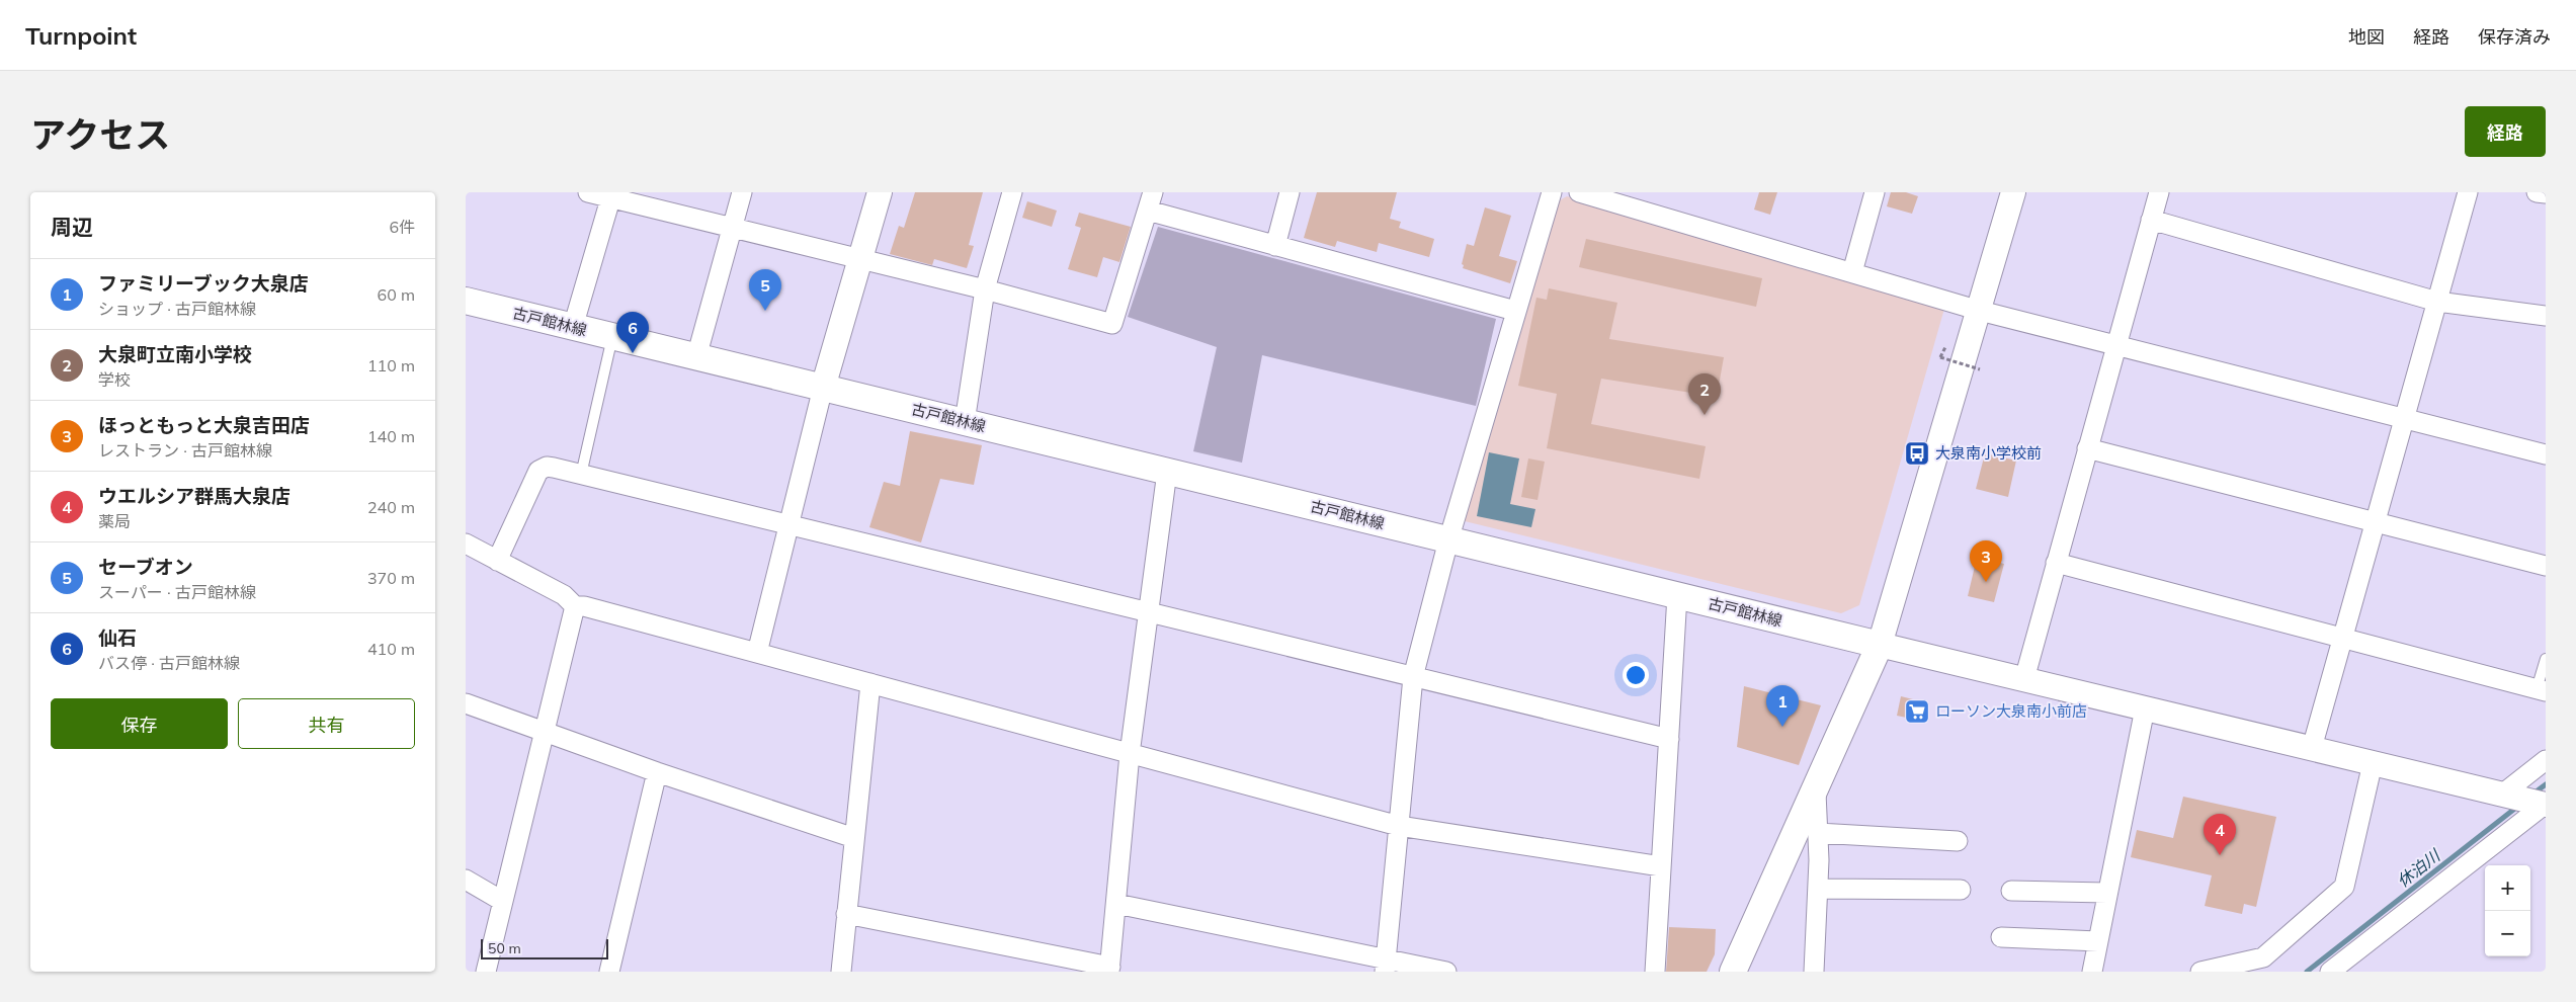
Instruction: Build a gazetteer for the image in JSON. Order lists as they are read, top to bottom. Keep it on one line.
{"streets":{"main road":["古戸館林線"]},"water":["休泊川"],"places":{"bus stop":["大泉南小学校前"],"supermarket":["ローソン大泉南小前店"]},"scale_bar":"50 m","page":{"header":"Turnpoint","nav":["地図","経路","保存済み"],"title":"アクセス","buttons":["経路",["保存","共有"]],"heading":["周辺","6件"],"list":[{"mark":"1","name":"ファミリーブック大泉店","note":"ショップ · 古戸館林線","value":"60 m"},{"mark":"2","name":"大泉町立南小学校","note":"学校","value":"110 m"},{"mark":"3","name":"ほっともっと大泉吉田店","note":"レストラン · 古戸館林線","value":"140 m"},{"mark":"4","name":"ウエルシア群馬大泉店","note":"薬局","value":"240 m"},{"mark":"5","name":"セーブオン","note":"スーパー · 古戸館林線","value":"370 m"},{"mark":"6","name":"仙石","note":"バス停 · 古戸館林線","value":"410 m"}],"pins":["5","6","2","3","1","4"],"map_buttons":["+","−"],"scale":"50 m"}}
